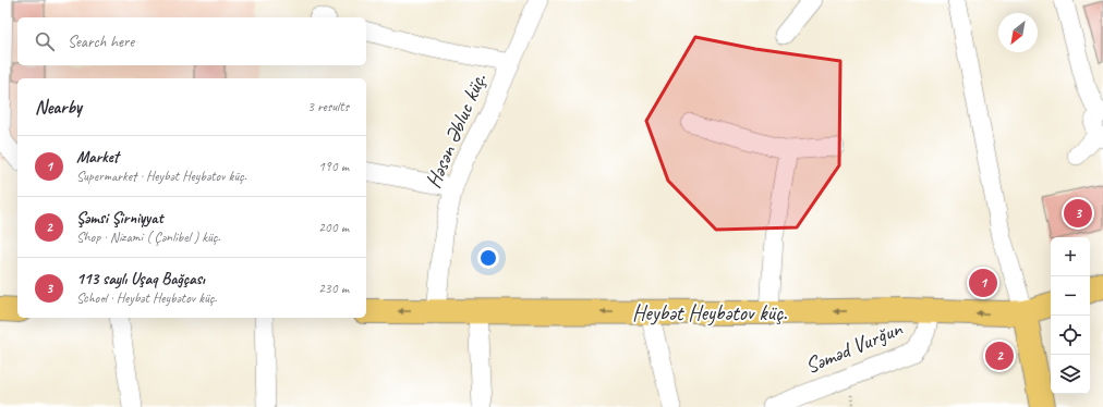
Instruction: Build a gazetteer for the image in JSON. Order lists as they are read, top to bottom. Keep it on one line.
{"streets":{"main road":["Heybət Heybətov küç."],"street":["Həsən Əbluc küç.","Səməd Vurğun"]},"crossings":[["Həsən Əbluc küç.","Heybət Heybətov küç."],["Heybət Heybətov küç.","Səməd Vurğun"]],"one_way":["Heybət Heybətov küç."],"north":"bottom left","page":{"search":"Search here","heading":["Nearby","3 results"],"list":[{"mark":"1","name":"Market","note":"Supermarket · Heybət Heybətov küç.","value":"190 m"},{"mark":"2","name":"Şəmsi Şirniyyat","note":"Shop · Nizami ( Çənlibel ) küç.","value":"200 m"},{"mark":"3","name":"113 saylı Uşaq Bağçası","note":"School · Heybət Heybətov küç.","value":"230 m"}],"pins":["3","1","2"],"map_buttons":["+","−"]}}
